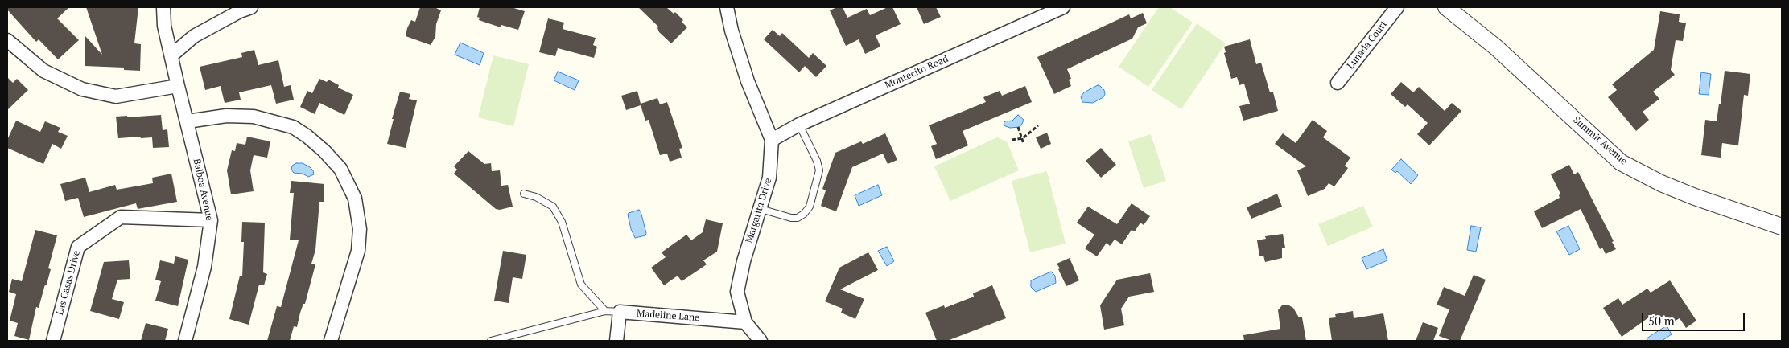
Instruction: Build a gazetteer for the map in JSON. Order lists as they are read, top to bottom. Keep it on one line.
{"streets":{"street":["Lunada Court","Montecito Road","Summit Avenue","Balboa Avenue","Margarita Drive","Las Casas Drive","Madeline Lane"]},"crossings":[["Montecito Road","Margarita Drive"],["Balboa Avenue","Las Casas Drive"],["Margarita Drive","Madeline Lane"]],"scale_bar":"50 m"}
